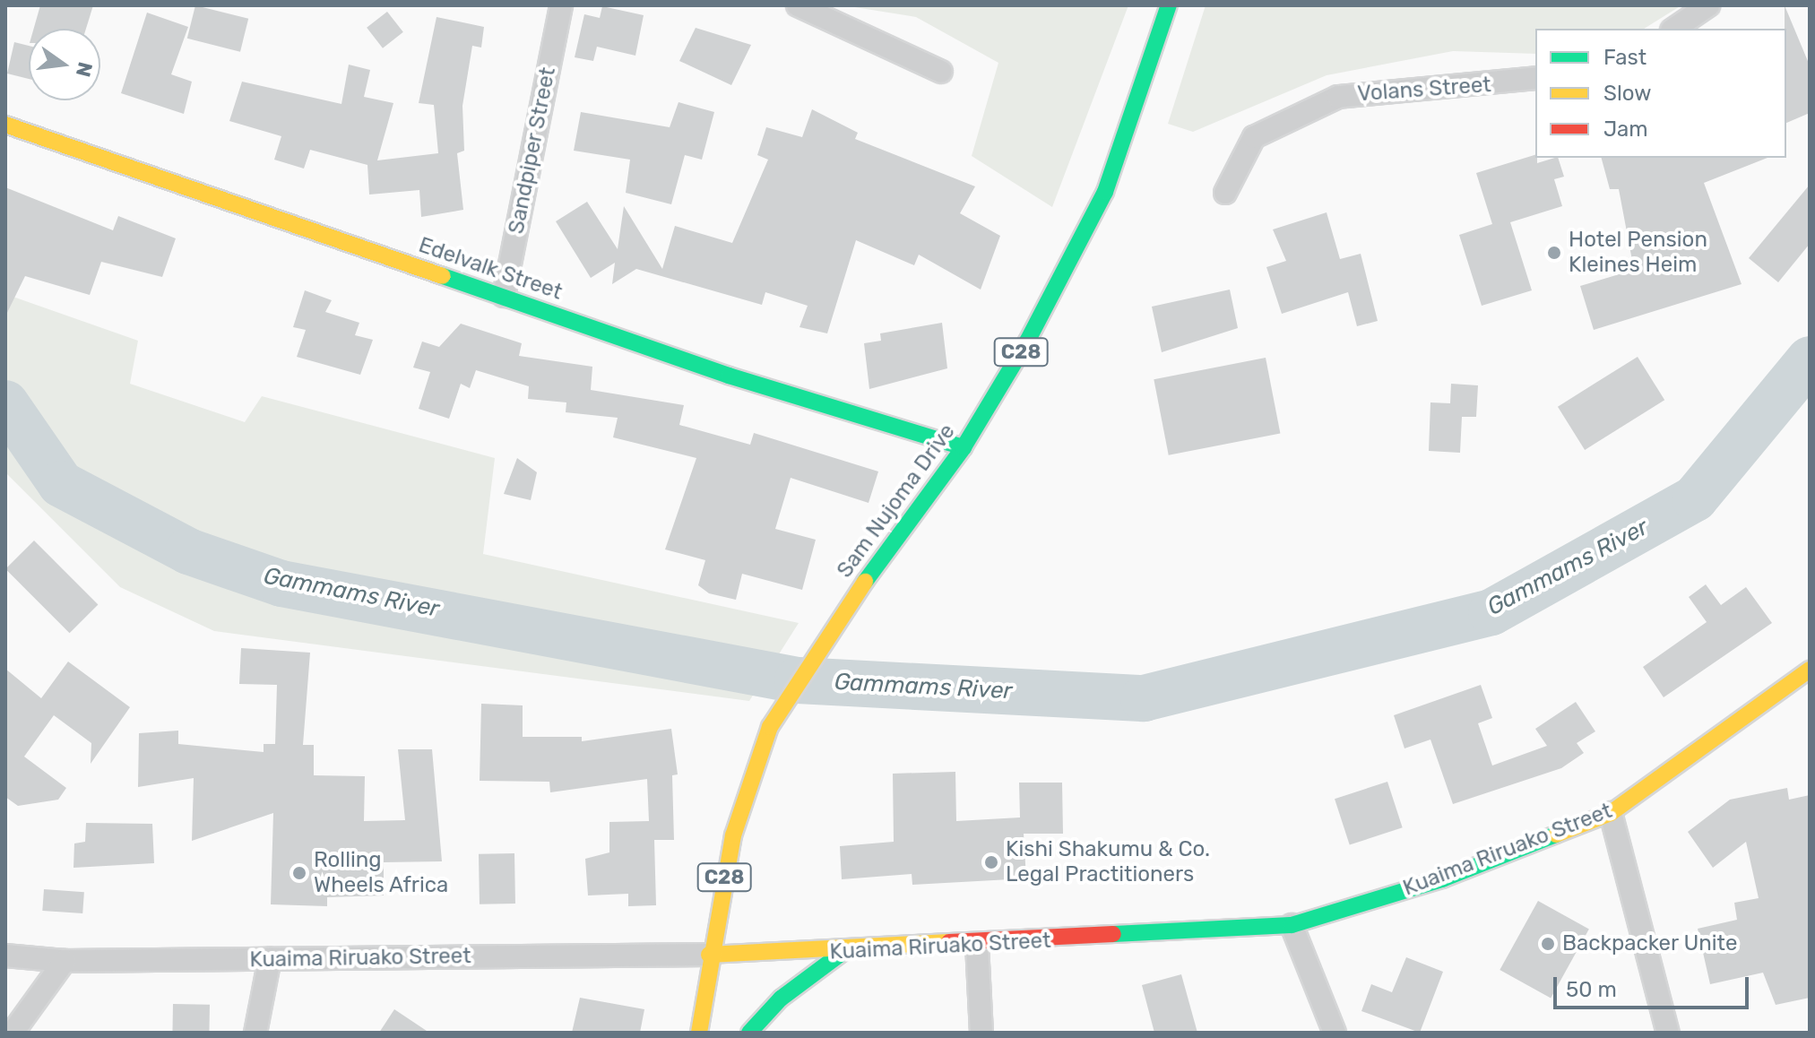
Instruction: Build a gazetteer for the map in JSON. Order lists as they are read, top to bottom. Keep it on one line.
{"streets":{"main road":["Edelvalk Street","C28","Sam Nujoma Drive","Kuaima Riruako Street"],"street":["Volans Street","Sandpiper Street"]},"crossings":[["Sandpiper Street","Edelvalk Street"],["Edelvalk Street","Sam Nujoma Drive"],["Sam Nujoma Drive","Kuaima Riruako Street"]],"water":["Gammams River"],"places":["Hotel Pension Kleines Heim","Kishi Shakumu & Co. Legal Practitioners","Rolling Wheels Africa","Backpacker Unite"],"legend":["Fast","Slow","Jam"],"scale_bar":"50 m","north":"right"}
